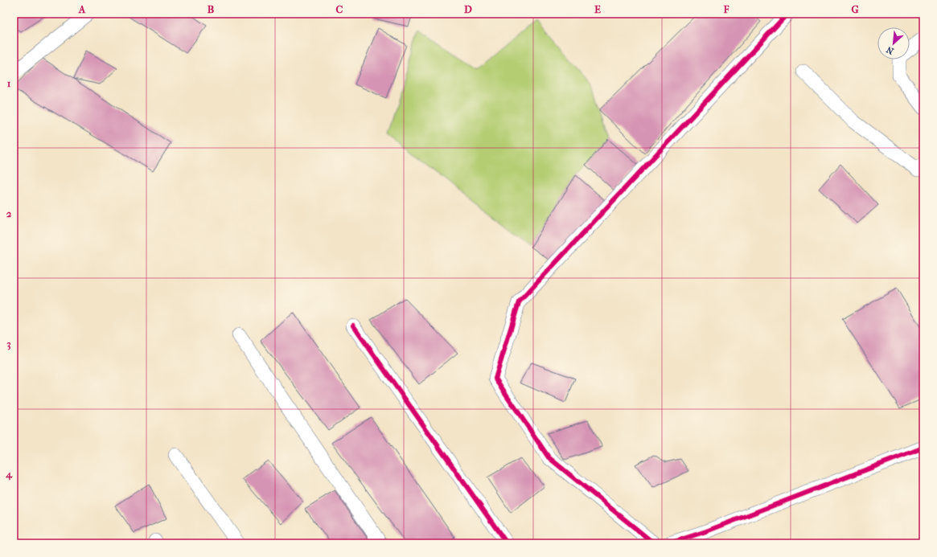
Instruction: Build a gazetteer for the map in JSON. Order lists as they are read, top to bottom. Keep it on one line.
{"north":"bottom left","grid":{"columns":["A","B","C","D","E","F","G"],"rows":["1","2","3","4"]}}
